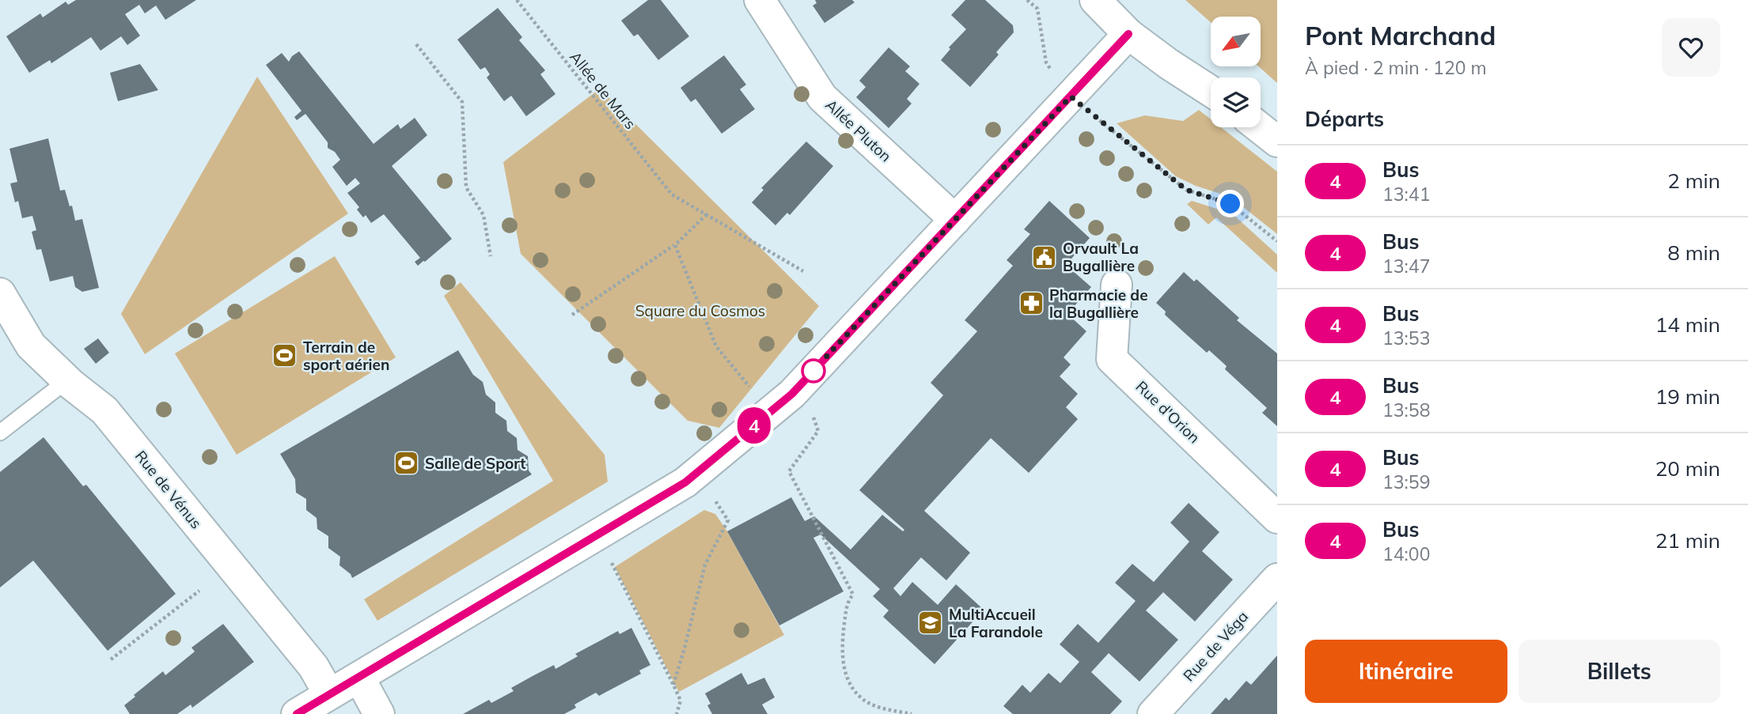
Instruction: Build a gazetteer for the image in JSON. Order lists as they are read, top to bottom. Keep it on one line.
{"streets":{"street":["Allée Pluton","Rue d'Orion","Rue de Vénus","Rue de Véga"],"path":["Allée de Mars"]},"parks":["Square du Cosmos"],"places":{"public building":["Orvault La Bugallière"],"pharmacy":["Pharmacie de la Bugallière"],"sports":["Terrain de sport aérien","Salle de Sport"],"school or university":["MultiAccueil La Farandole"]},"lines":["bus line 4"],"north":"bottom left","page":{"on_map":"4","heading":[["Pont Marchand","À pied · 2 min · 120 m"],"Départs"],"list":[{"mark":"4","name":"Bus","note":"13:41","value":"2 min"},{"mark":"4","name":"Bus","note":"13:47","value":"8 min"},{"mark":"4","name":"Bus","note":"13:53","value":"14 min"},{"mark":"4","name":"Bus","note":"13:58","value":"19 min"},{"mark":"4","name":"Bus","note":"13:59","value":"20 min"},{"mark":"4","name":"Bus","note":"14:00","value":"21 min"}],"buttons":["Itinéraire","Billets"]}}
